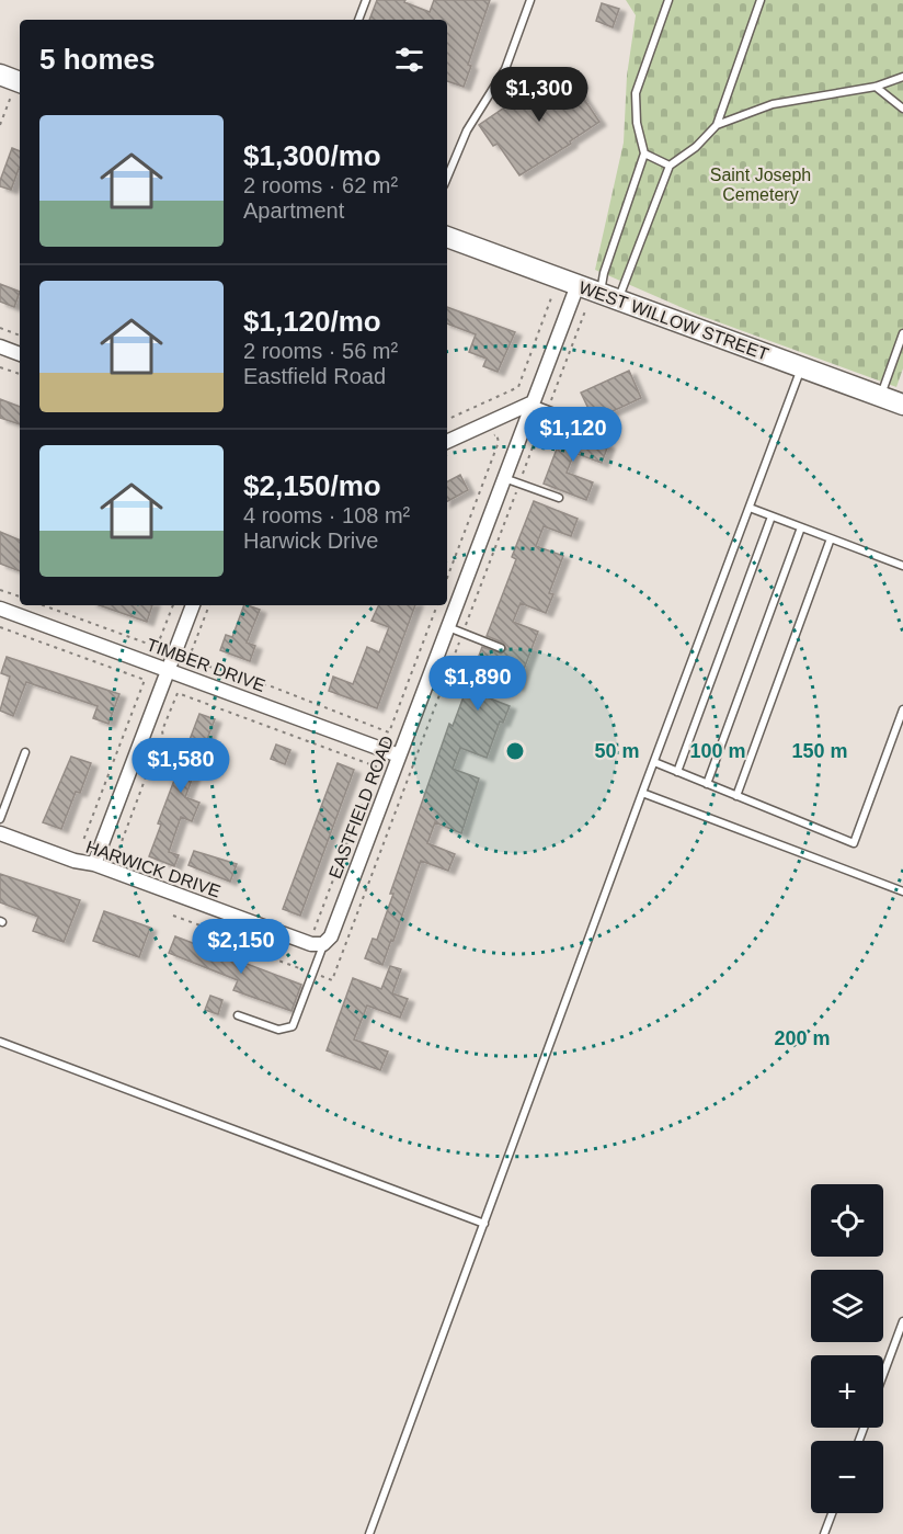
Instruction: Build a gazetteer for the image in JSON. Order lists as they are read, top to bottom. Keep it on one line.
{"streets":{"street":["WEST WILLOW STREET","TIMBER DRIVE","EASTFIELD ROAD","HARWICK DRIVE"]},"crossings":[["WEST WILLOW STREET","EASTFIELD ROAD"],["TIMBER DRIVE","EASTFIELD ROAD"],["EASTFIELD ROAD","HARWICK DRIVE"]],"parks":["Saint Joseph Cemetery"],"page":{"heading":"5 homes","price":["$1,300","$1,120","$1,890","$1,580","$2,150"],"list":[{"name":"$1,300/mo","note":"2 rooms · 62 m² · Apartment"},{"name":"$1,120/mo","note":"2 rooms · 56 m² · Eastfield Road"},{"name":"$2,150/mo","note":"4 rooms · 108 m² · Harwick Drive"}],"map_buttons":["+","−"]},"rings":["50 m","100 m","150 m","200 m"]}
